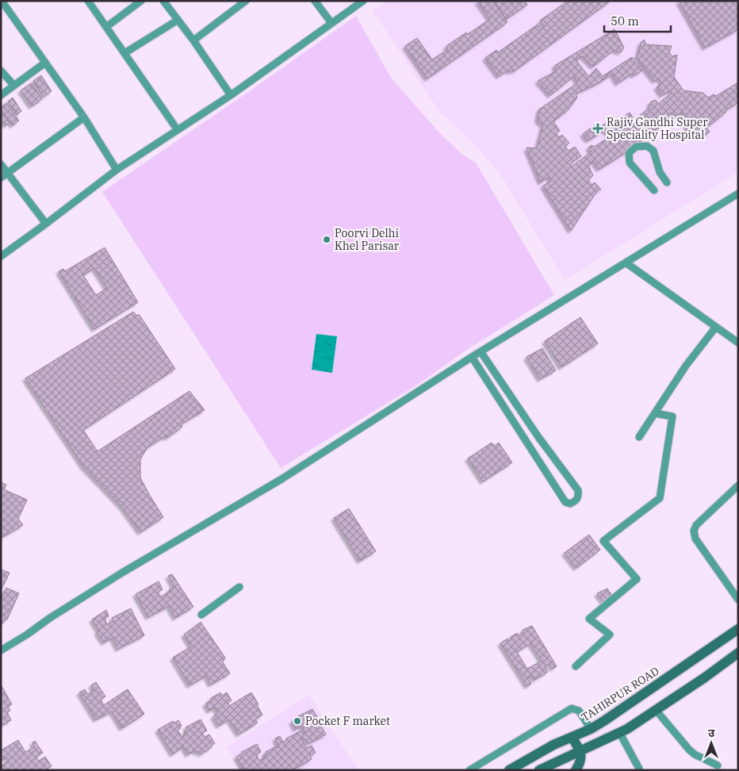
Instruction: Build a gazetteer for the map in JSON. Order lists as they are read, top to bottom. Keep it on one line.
{"streets":{"main road":["TAHIRPUR ROAD"]},"places":{"health":["Rajiv Gandhi Super Speciality Hospital"],"other":["Poorvi Delhi Khel Parisar","Pocket F market"]},"scale_bar":"50 m","north":"top"}
